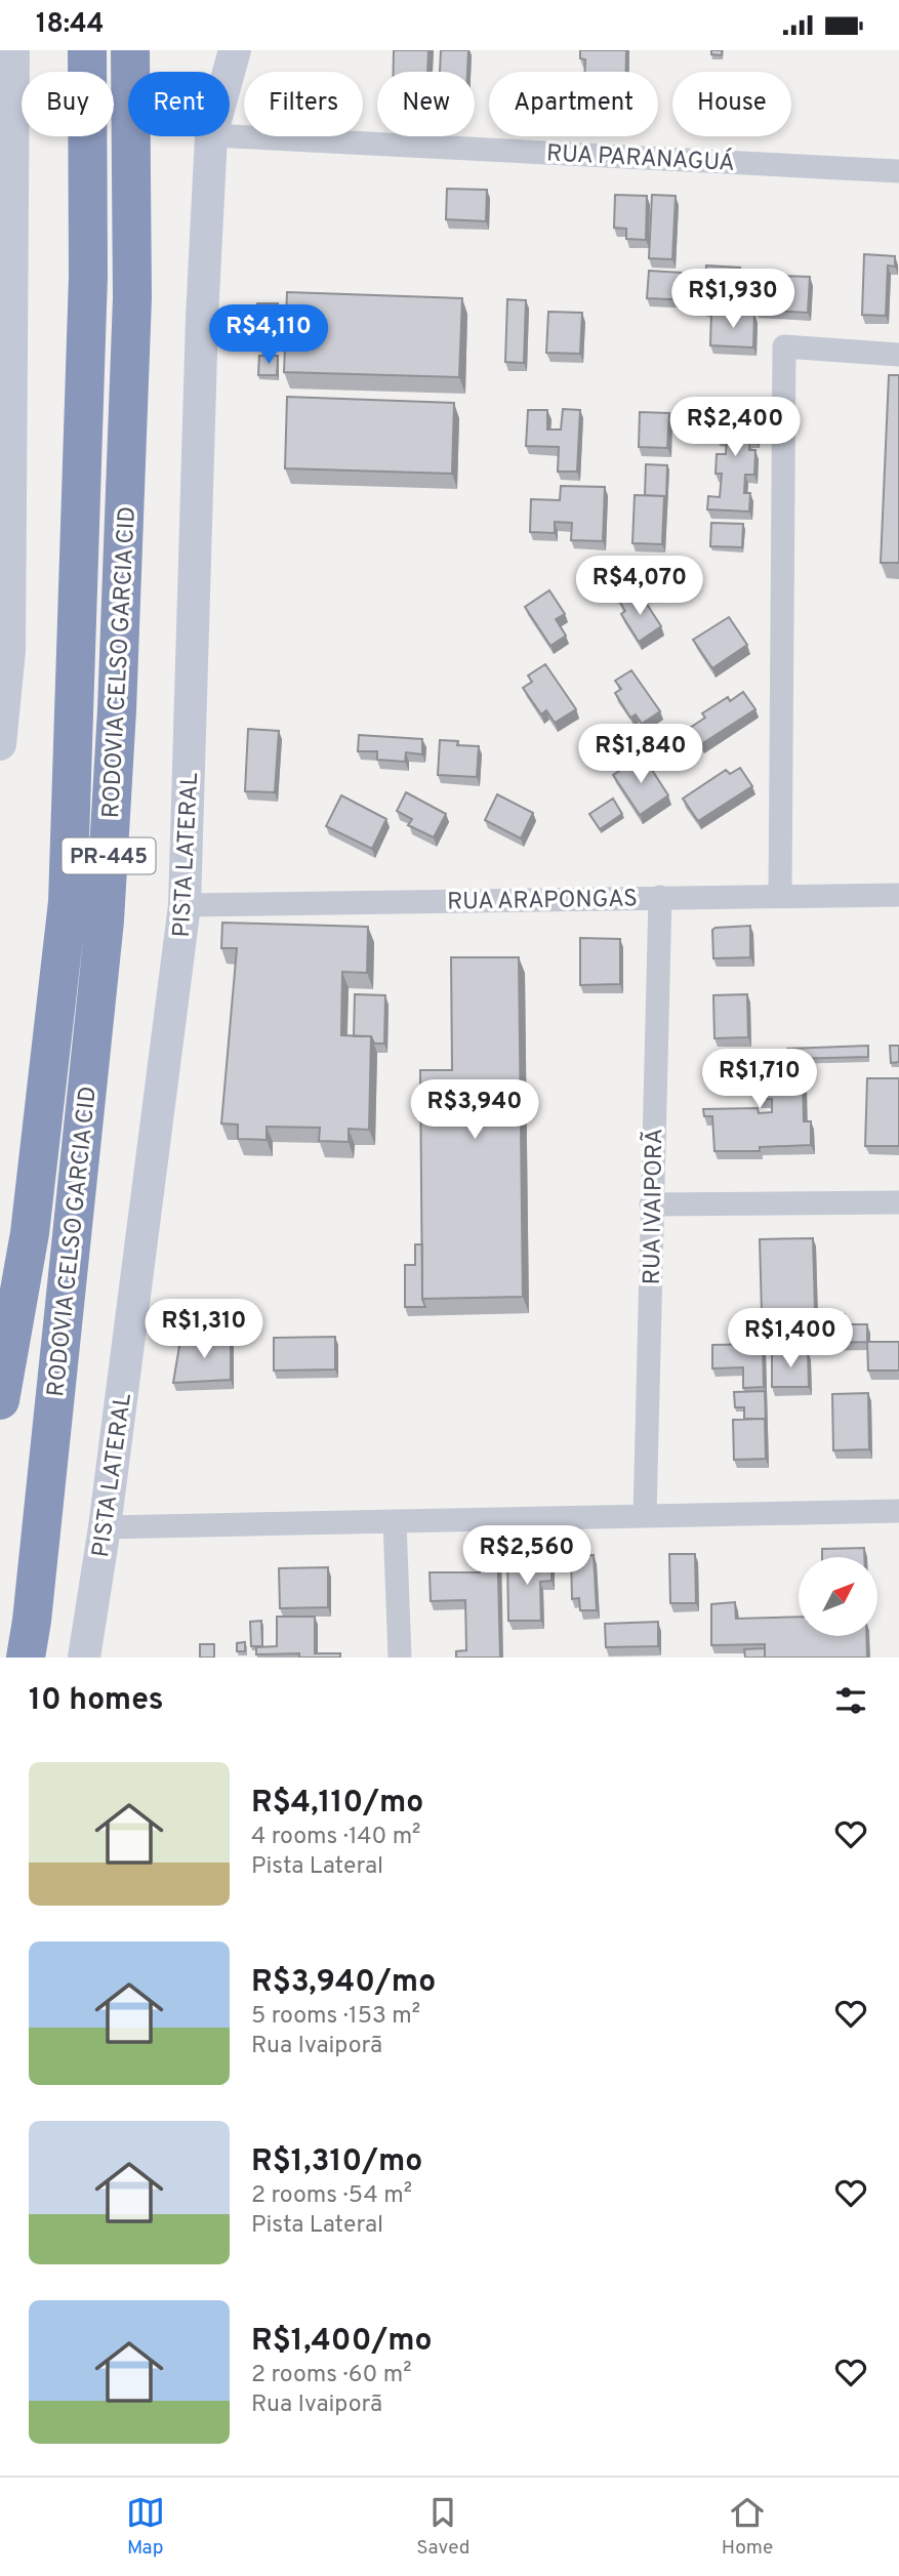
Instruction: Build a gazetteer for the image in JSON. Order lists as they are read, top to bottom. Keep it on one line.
{"streets":{"highway":["RODOVIA CELSO GARCIA CID","PR-445"],"street":["RUA PARANAGUÁ","PISTA LATERAL","RUA ARAPONGAS","RUA IVAIPORÃ"]},"crossings":[["PISTA LATERAL","RUA ARAPONGAS"],["RUA ARAPONGAS","RUA IVAIPORÃ"]],"north":"top right","page":{"status":"18:44","chip":["Buy","Rent","Filters","New","Apartment","House"],"price":["R$1,930","R$4,110","R$2,400","R$4,070","R$1,840","R$1,710","R$3,940","R$1,310","R$1,400","R$2,560"],"heading":"10 homes","list":[{"name":"R$4,110/mo","note":"4 rooms · 140 m² · Pista Lateral"},{"name":"R$3,940/mo","note":"5 rooms · 153 m² · Rua Ivaiporã"},{"name":"R$1,310/mo","note":"2 rooms · 54 m² · Pista Lateral"},{"name":"R$1,400/mo","note":"2 rooms · 60 m² · Rua Ivaiporã"}],"tabs":["Map","Saved","Home"]}}
